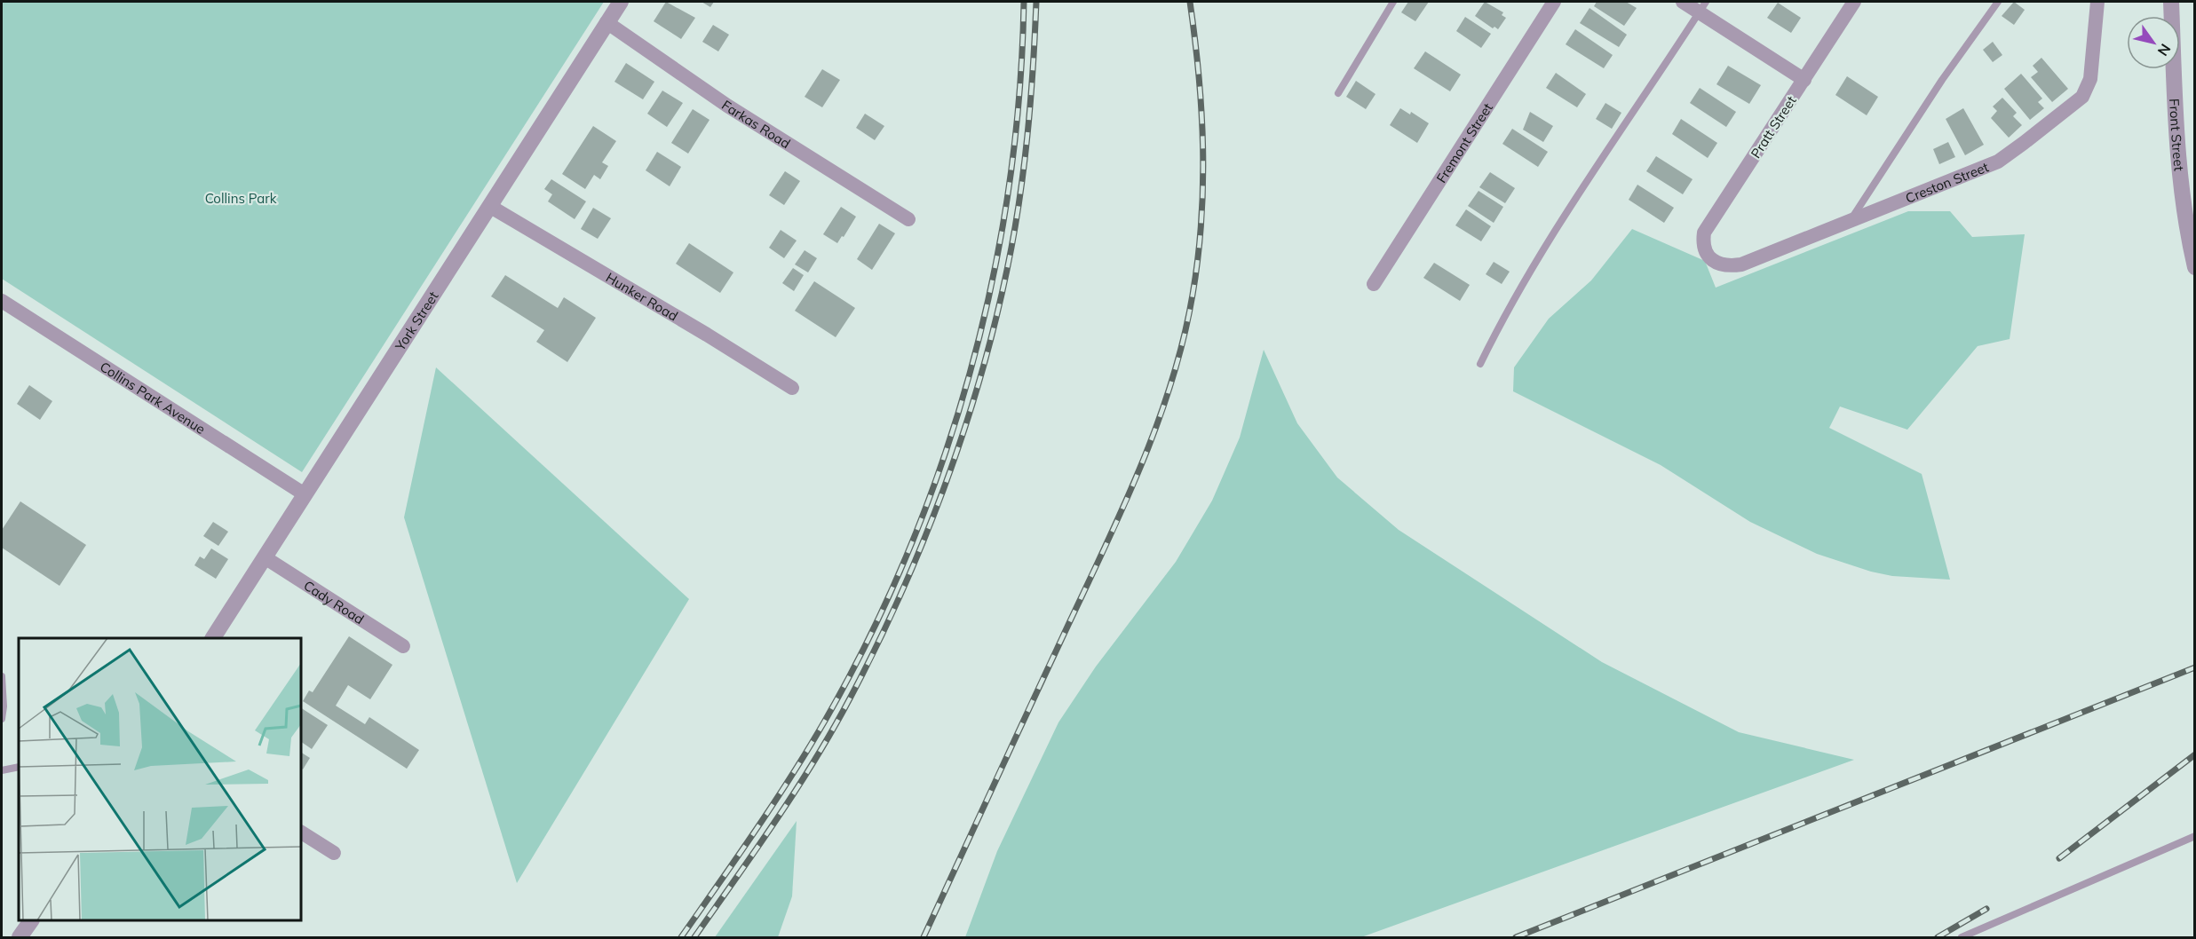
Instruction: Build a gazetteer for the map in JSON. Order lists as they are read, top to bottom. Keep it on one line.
{"streets":{"street":["Farkas Road","Pratt Street","Front Street","Fremont Street","Creston Street","Hunker Road","York Street","Collins Park Avenue","Cady Road"]},"crossings":[["Farkas Road","York Street"],["Pratt Street","Creston Street"],["Hunker Road","York Street"],["York Street","Collins Park Avenue"],["York Street","Cady Road"]],"parks":["Collins Park"],"north":"bottom right"}
